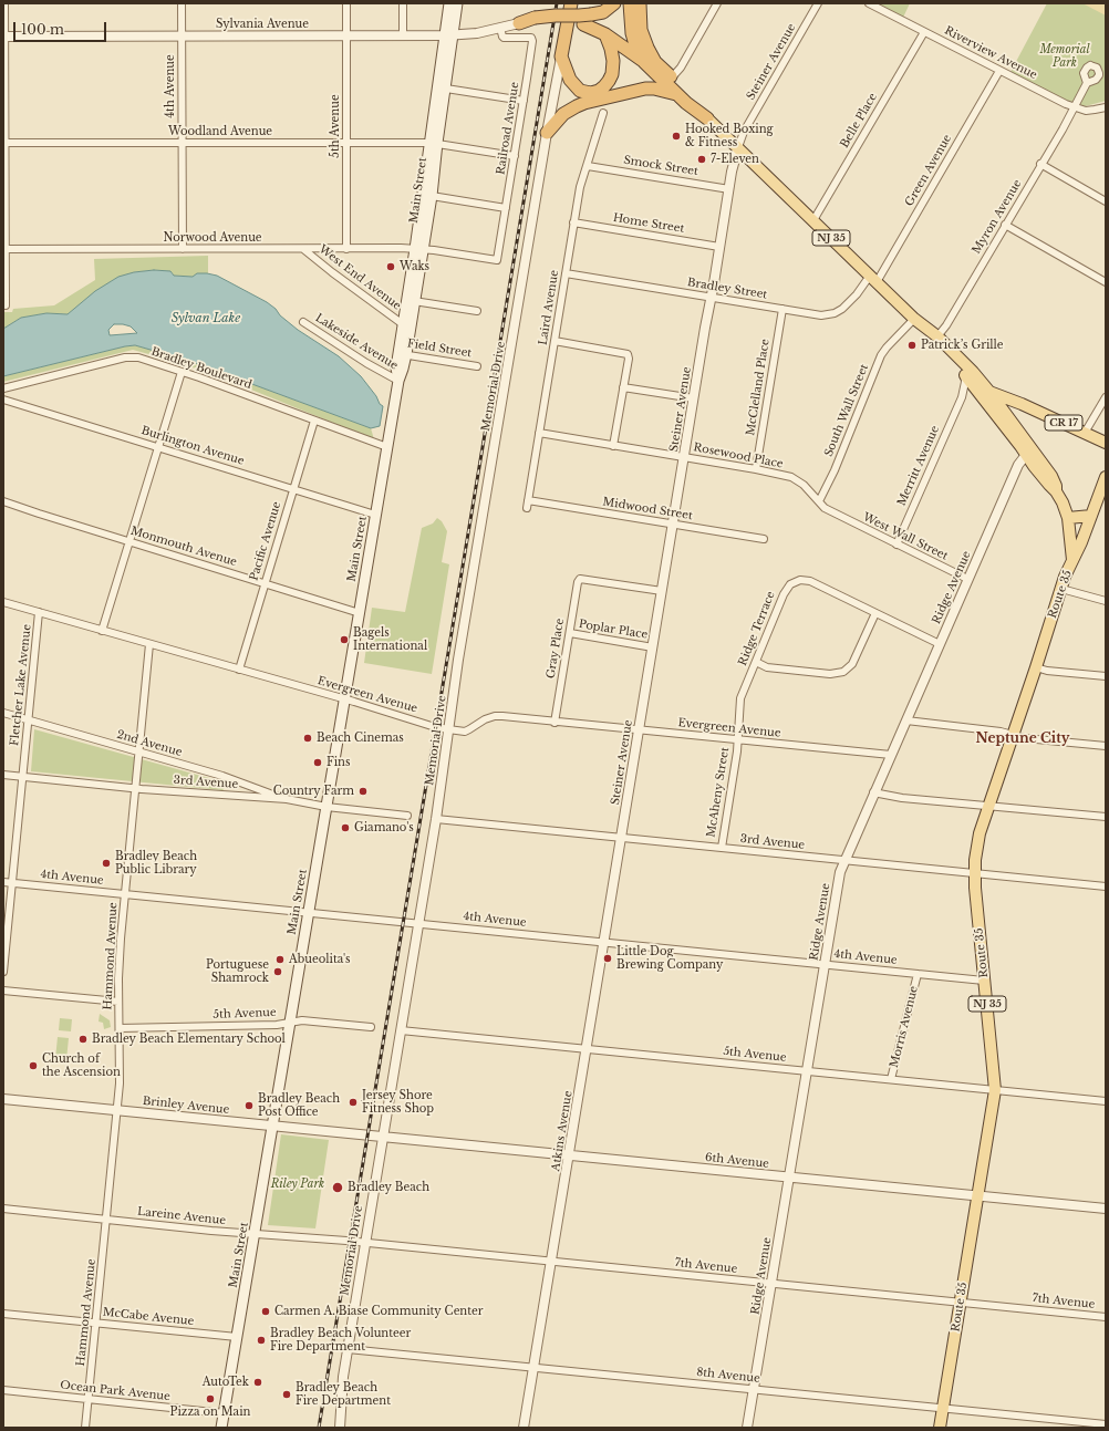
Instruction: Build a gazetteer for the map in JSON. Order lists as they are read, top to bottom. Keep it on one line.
{"streets":{"highway":["NJ 35"],"main road":["Main Street","CR 17","Route 35"],"street":["Sylvania Avenue","Riverview Avenue","Steiner Avenue","4th Avenue","Belle Place","5th Avenue","Railroad Avenue","Woodland Avenue","Smock Street","Green Avenue","Myron Avenue","Home Street","Norwood Avenue","West End Avenue","Bradley Street","Laird Avenue","Lakeside Avenue","Field Street","Bradley Boulevard","Memorial Drive","McClelland Place","South Wall Street","Burlington Avenue","Rosewood Place","Merritt Avenue","Midwood Street","West Wall Street","Pacific Avenue","Monmouth Avenue","Ridge Avenue","Ridge Terrace","Poplar Place","Gray Place","Fletcher Lake Avenue","Evergreen Avenue","2nd Avenue","3rd Avenue","McAheny Street","Hammond Avenue","Morris Avenue","Brinley Avenue","Atkins Avenue","6th Avenue","Lareine Avenue","7th Avenue","McCabe Avenue","8th Avenue","Ocean Park Avenue"]},"crossings":[["Sylvania Avenue","4th Avenue"],["Sylvania Avenue","5th Avenue"],["Sylvania Avenue","Railroad Avenue"],["Sylvania Avenue","Main Street"],["Riverview Avenue","Belle Place"],["Riverview Avenue","Green Avenue"],["Riverview Avenue","Myron Avenue"],["Steiner Avenue","Smock Street"],["Steiner Avenue","Home Street"],["Steiner Avenue","NJ 35"],["Steiner Avenue","Bradley Street"],["Steiner Avenue","Rosewood Place"],["Steiner Avenue","Midwood Street"],["Steiner Avenue","Poplar Place"],["Steiner Avenue","Gray Place"],["Steiner Avenue","Evergreen Avenue"],["Steiner Avenue","3rd Avenue"],["Steiner Avenue","Atkins Avenue"],["4th Avenue","Woodland Avenue"],["4th Avenue","Main Street"],["4th Avenue","Norwood Avenue"],["4th Avenue","Memorial Drive"],["4th Avenue","Ridge Avenue"],["4th Avenue","Route 35"],["4th Avenue","Fletcher Lake Avenue"],["4th Avenue","Hammond Avenue"],["4th Avenue","Morris Avenue"],["4th Avenue","Atkins Avenue"],["Belle Place","NJ 35"],["5th Avenue","Woodland Avenue"],["5th Avenue","Main Street"],["5th Avenue","Norwood Avenue"],["5th Avenue","Memorial Drive"],["5th Avenue","Ridge Avenue"],["5th Avenue","Route 35"],["5th Avenue","Hammond Avenue"],["5th Avenue","Morris Avenue"],["5th Avenue","Atkins Avenue"],["Railroad Avenue","Woodland Avenue"],["Railroad Avenue","Norwood Avenue"],["Woodland Avenue","Main Street"],["Smock Street","Laird Avenue"],["Green Avenue","NJ 35"],["Green Avenue","Bradley Street"],["Main Street","Norwood Avenue"],["Main Street","West End Avenue"],["Main Street","Lakeside Avenue"],["Main Street","Field Street"],["Main Street","Bradley Boulevard"],["Main Street","Burlington Avenue"],["Main Street","Monmouth Avenue"],["Main Street","Evergreen Avenue"],["Main Street","3rd Avenue"],["Main Street","Brinley Avenue"],["Main Street","Lareine Avenue"],["Main Street","McCabe Avenue"],["Main Street","Ocean Park Avenue"],["Myron Avenue","NJ 35"],["Home Street","Laird Avenue"],["Norwood Avenue","West End Avenue"],["NJ 35","Bradley Street"],["NJ 35","South Wall Street"],["NJ 35","CR 17"],["NJ 35","Merritt Avenue"],["NJ 35","Ridge Avenue"],["NJ 35","Route 35"],["Bradley Street","Laird Avenue"],["Bradley Street","McClelland Place"],["Laird Avenue","Rosewood Place"],["Laird Avenue","Midwood Street"],["Bradley Boulevard","Pacific Avenue"],["Memorial Drive","Evergreen Avenue"],["Memorial Drive","3rd Avenue"],["Memorial Drive","6th Avenue"],["Memorial Drive","Lareine Avenue"],["Memorial Drive","7th Avenue"],["Memorial Drive","8th Avenue"],["McClelland Place","Rosewood Place"],["South Wall Street","Rosewood Place"],["South Wall Street","West Wall Street"],["CR 17","Merritt Avenue"],["Burlington Avenue","Pacific Avenue"],["Rosewood Place","West Wall Street"],["Merritt Avenue","West Wall Street"],["West Wall Street","Ridge Avenue"],["Pacific Avenue","Monmouth Avenue"],["Pacific Avenue","Evergreen Avenue"],["Ridge Avenue","Ridge Terrace"],["Ridge Avenue","Evergreen Avenue"],["Ridge Avenue","3rd Avenue"],["Ridge Avenue","6th Avenue"],["Ridge Avenue","7th Avenue"],["Ridge Avenue","8th Avenue"],["Route 35","3rd Avenue"],["Route 35","6th Avenue"],["Route 35","7th Avenue"],["Route 35","8th Avenue"],["Ridge Terrace","Evergreen Avenue"],["Ridge Terrace","McAheny Street"],["Poplar Place","Gray Place"],["Gray Place","Evergreen Avenue"],["Fletcher Lake Avenue","Evergreen Avenue"],["Fletcher Lake Avenue","2nd Avenue"],["Fletcher Lake Avenue","3rd Avenue"],["Evergreen Avenue","McAheny Street"],["Evergreen Avenue","Hammond Avenue"],["2nd Avenue","3rd Avenue"],["2nd Avenue","Hammond Avenue"],["3rd Avenue","McAheny Street"],["3rd Avenue","Hammond Avenue"],["3rd Avenue","Atkins Avenue"],["Hammond Avenue","Brinley Avenue"],["Hammond Avenue","Lareine Avenue"],["Hammond Avenue","McCabe Avenue"],["Hammond Avenue","Ocean Park Avenue"],["Brinley Avenue","6th Avenue"],["Atkins Avenue","6th Avenue"],["Atkins Avenue","7th Avenue"],["Atkins Avenue","8th Avenue"],["Lareine Avenue","7th Avenue"]],"districts":["Neptune City"],"water":["Sylvan Lake"],"parks":["Memorial Park","Riley Park"],"places":["Hooked Boxing & Fitness","7-Eleven","Waks","Patrick’s Grille","Bagels International","Beach Cinemas","Fins","Country Farm","Giamano's","Bradley Beach Public Library","Little Dog Brewing Company","Abueolita's","Portuguese Shamrock","Bradley Beach Elementary School","Church of the Ascension","Jersey Shore Fitness Shop","Bradley Beach Post Office","Bradley Beach","Carmen A. Biase Community Center","Bradley Beach Volunteer Fire Department","AutoTek","Bradley Beach Fire Department","Pizza on Main"],"scale_bar":"100 m"}
